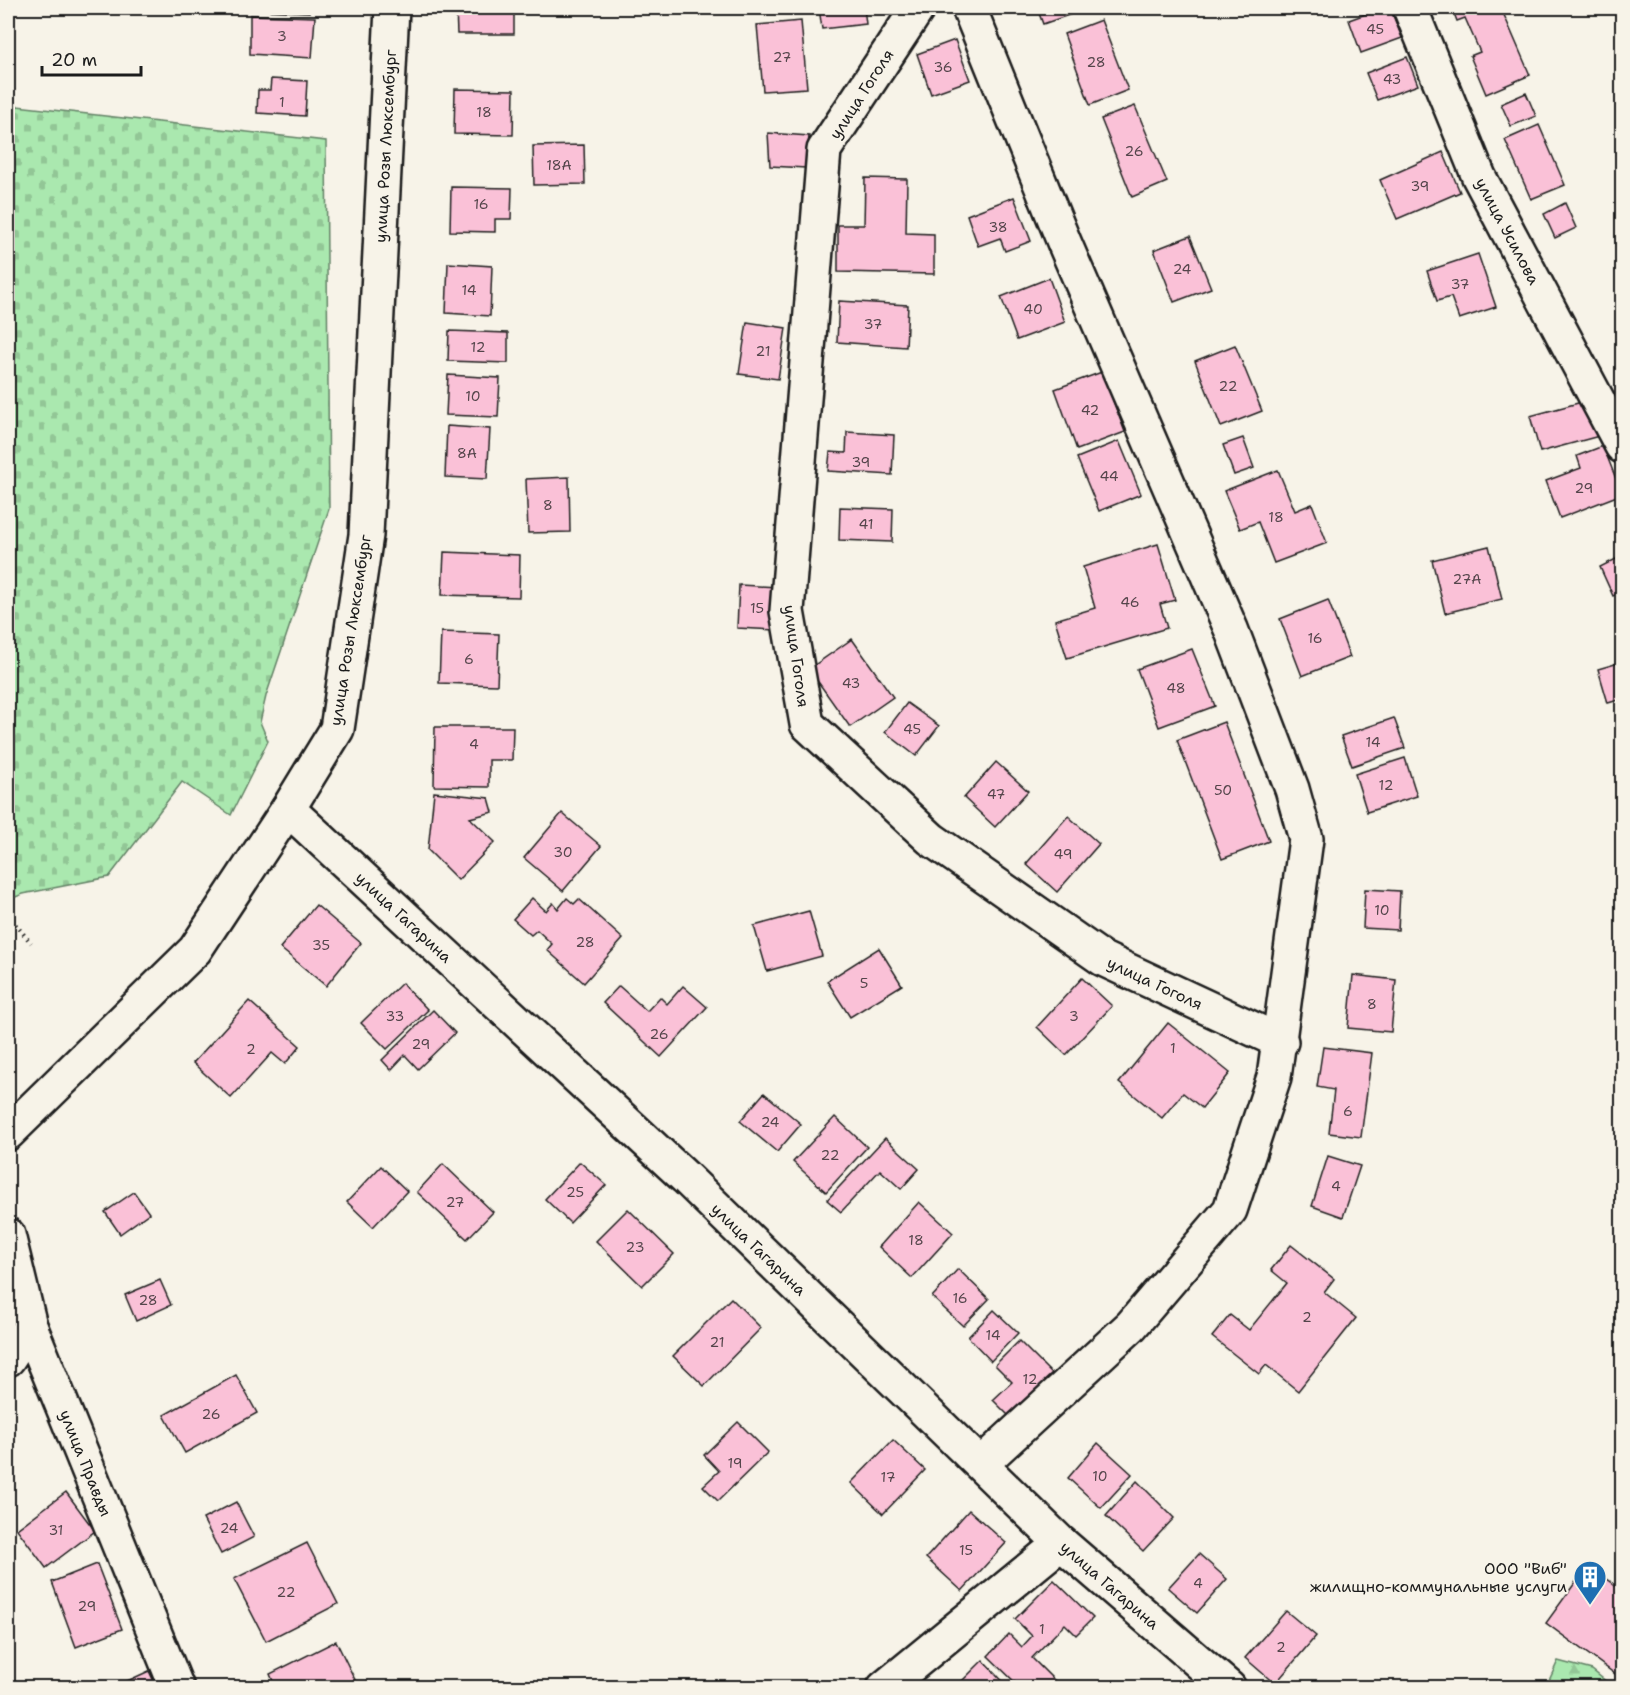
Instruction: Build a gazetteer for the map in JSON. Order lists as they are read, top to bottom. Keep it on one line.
{"streets":{"street":["улица Гоголя","улица Розы Люксембург","улица Усилова","улица Гагарина","улица Правды"]},"crossings":[["улица Розы Люксембург","улица Гагарина"]],"places":{"building":["ООО \"Виб\" жилищно-коммунальные услуги"]},"house_numbers":["45","3","27","28","36","43","1","18","26","18А","39","16","38","24","37","14","40","37","12","21","22","10","42","8А","39","44","29","8","18","41","27А","46","15","16","6","43","48","45","14","4","12","50","47","30","49","10","28","35","5","8","33","3","26","29","1","2","6","24","22","4","25","27","18","23","16","28","2","14","21","12","26","19","10","17","24","31","15","4","22","29","1","2"],"scale_bar":"20 m"}
